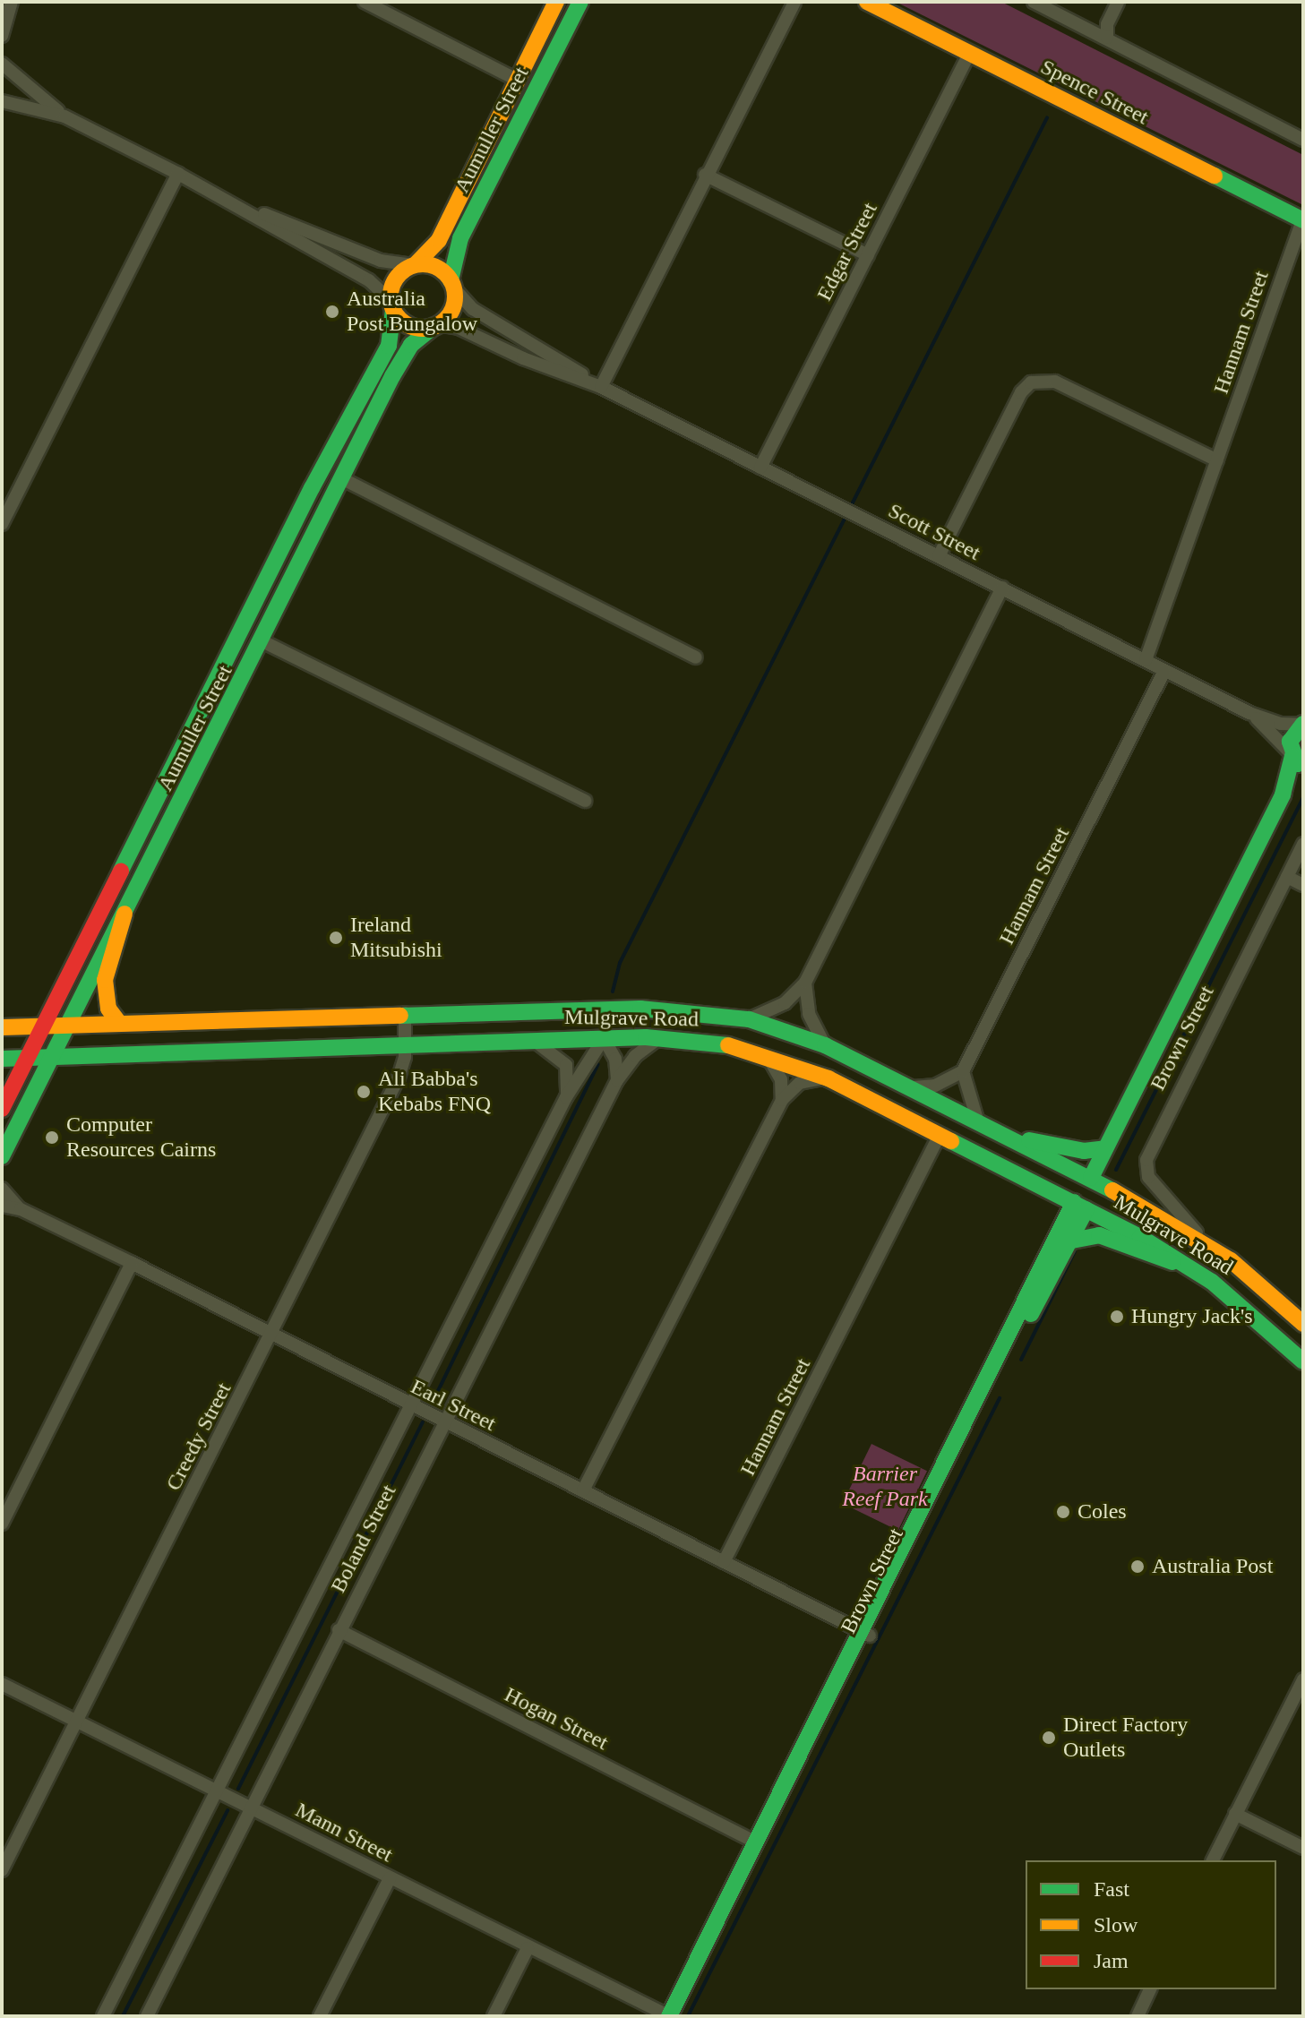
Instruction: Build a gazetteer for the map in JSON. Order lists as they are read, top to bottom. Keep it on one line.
{"streets":{"main road":["Spence Street","Aumuller Street","Mulgrave Road","Brown Street"],"street":["Edgar Street","Hannam Street","Scott Street","Earl Street","Creedy Street","Boland Street","Hogan Street","Mann Street"]},"crossings":[["Spence Street","Edgar Street"],["Spence Street","Hannam Street"],["Aumuller Street","Scott Street"],["Aumuller Street","Mulgrave Road"],["Edgar Street","Scott Street"],["Hannam Street","Scott Street"],["Hannam Street","Mulgrave Road"],["Hannam Street","Earl Street"],["Scott Street","Brown Street"],["Mulgrave Road","Brown Street"],["Mulgrave Road","Creedy Street"],["Mulgrave Road","Boland Street"],["Brown Street","Earl Street"],["Brown Street","Hogan Street"],["Brown Street","Mann Street"],["Earl Street","Creedy Street"],["Earl Street","Boland Street"],["Creedy Street","Mann Street"],["Boland Street","Hogan Street"],["Boland Street","Mann Street"]],"parks":["Barrier Reef Park"],"places":["Australia Post Bungalow","Ireland Mitsubishi","Ali Babba's Kebabs FNQ","Computer Resources Cairns","Hungry Jack's","Coles","Australia Post","Direct Factory Outlets"],"legend":["Fast","Slow","Jam"]}
